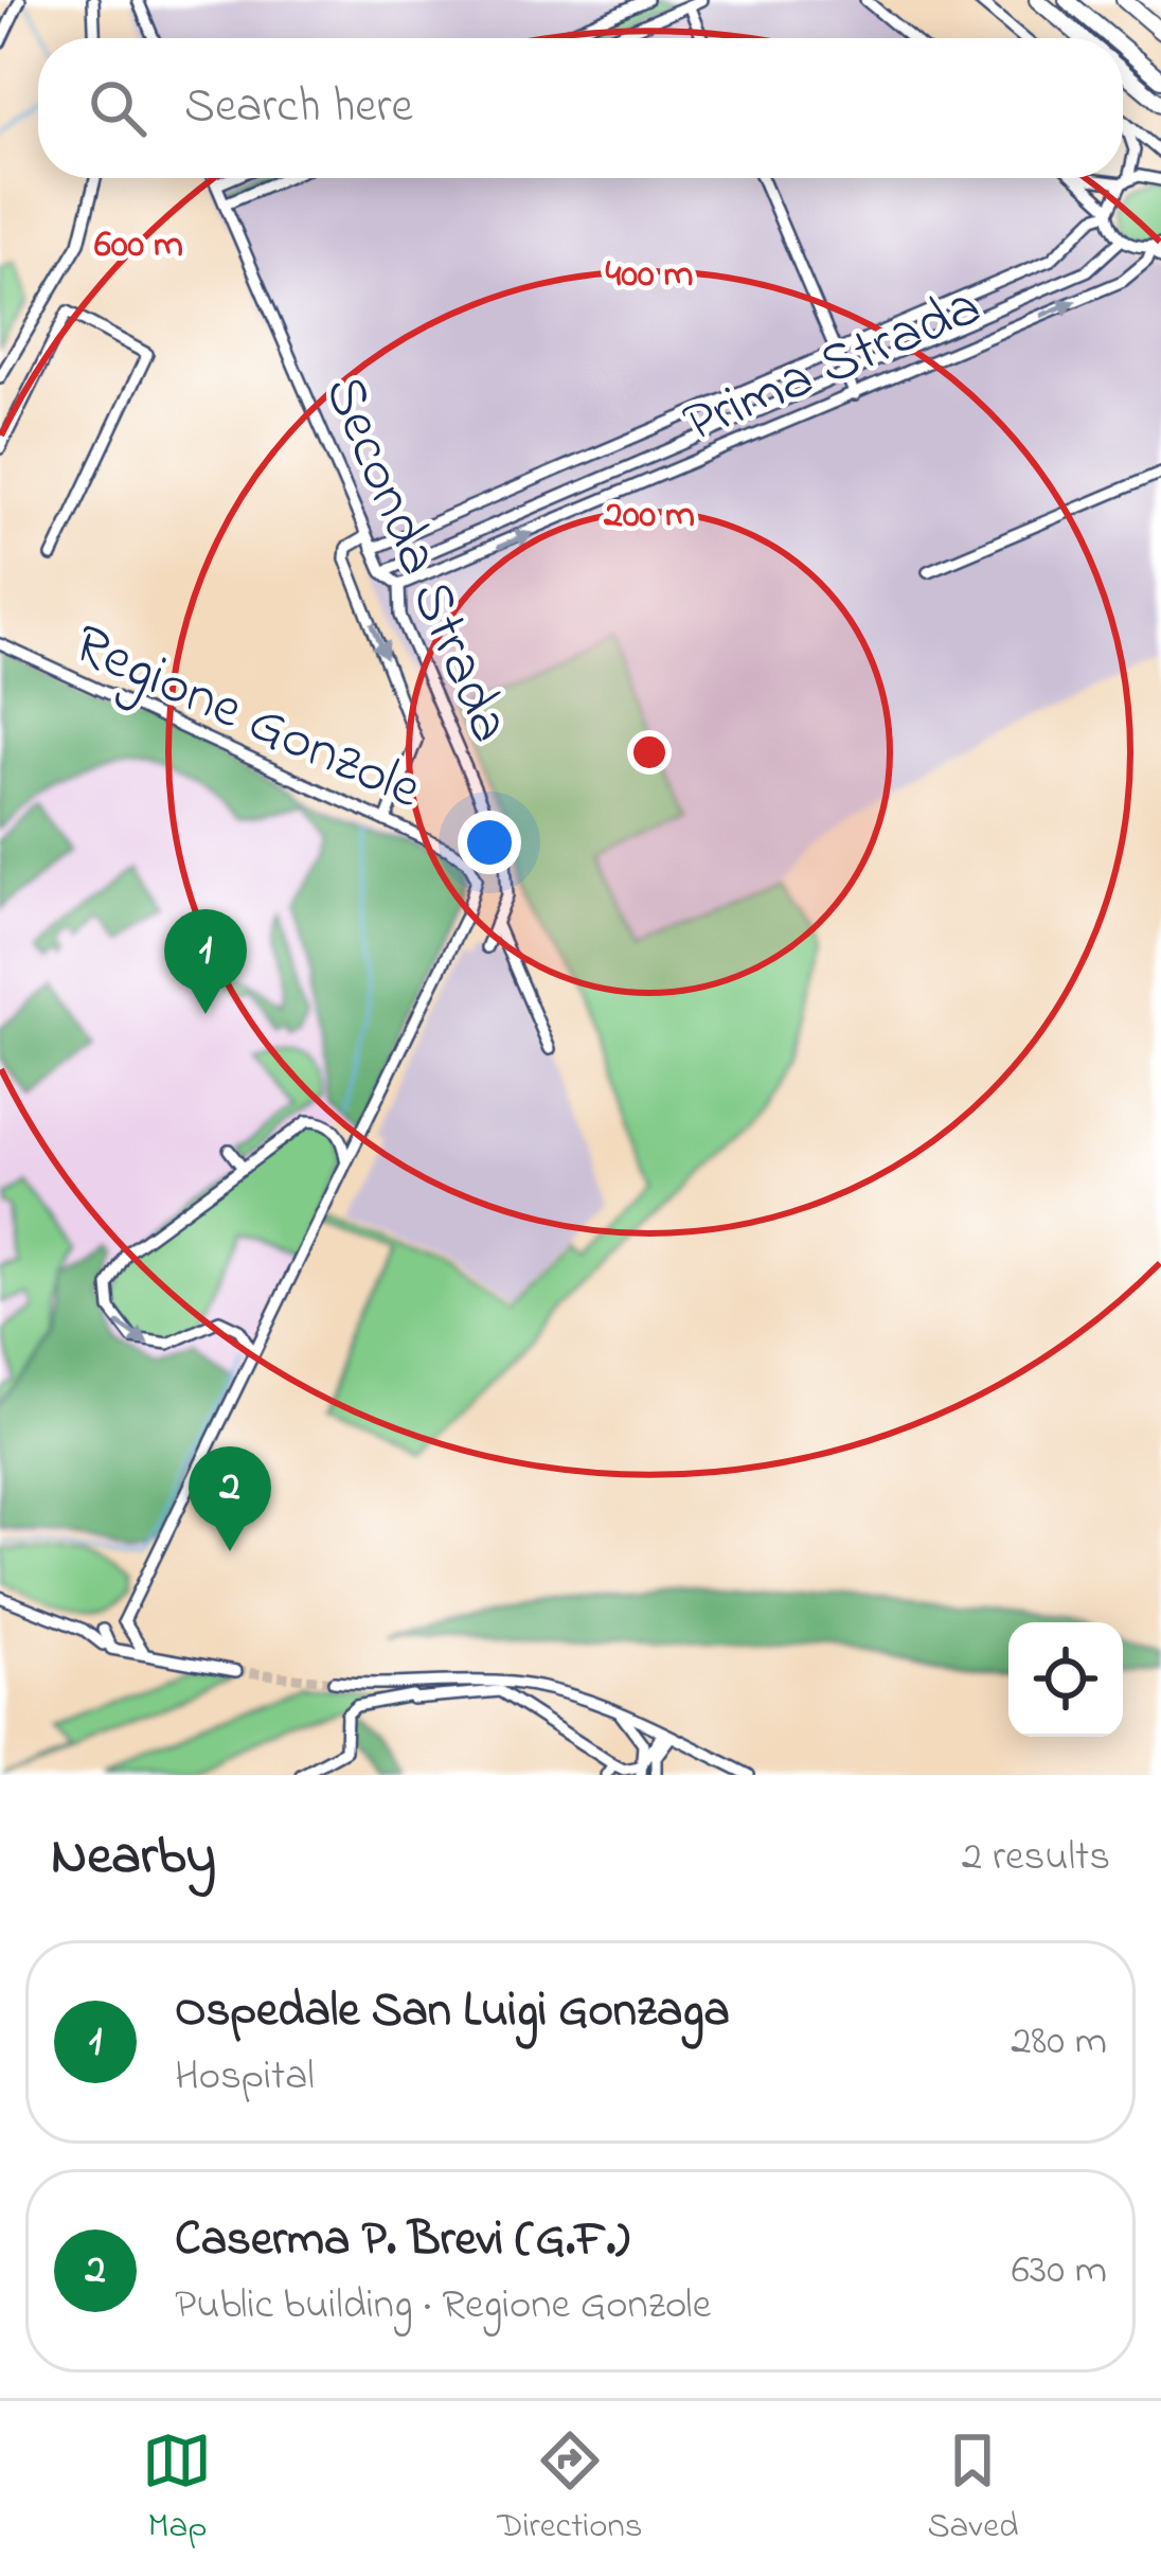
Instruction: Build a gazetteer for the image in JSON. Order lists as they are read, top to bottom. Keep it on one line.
{"streets":{"street":["Prima Strada","Seconda Strada","Regione Gonzole"]},"crossings":[["Prima Strada","Seconda Strada"]],"page":{"search":"Search here","pins":["1","2"],"heading":["Nearby","2 results"],"list":[{"mark":"1","name":"Ospedale San Luigi Gonzaga","note":"Hospital","value":"280 m"},{"mark":"2","name":"Caserma P. Brevi (G.F.)","note":"Public building · Regione Gonzole","value":"630 m"}],"nav":["Map","Directions","Saved"]},"rings":["600 m","400 m","200 m"]}
